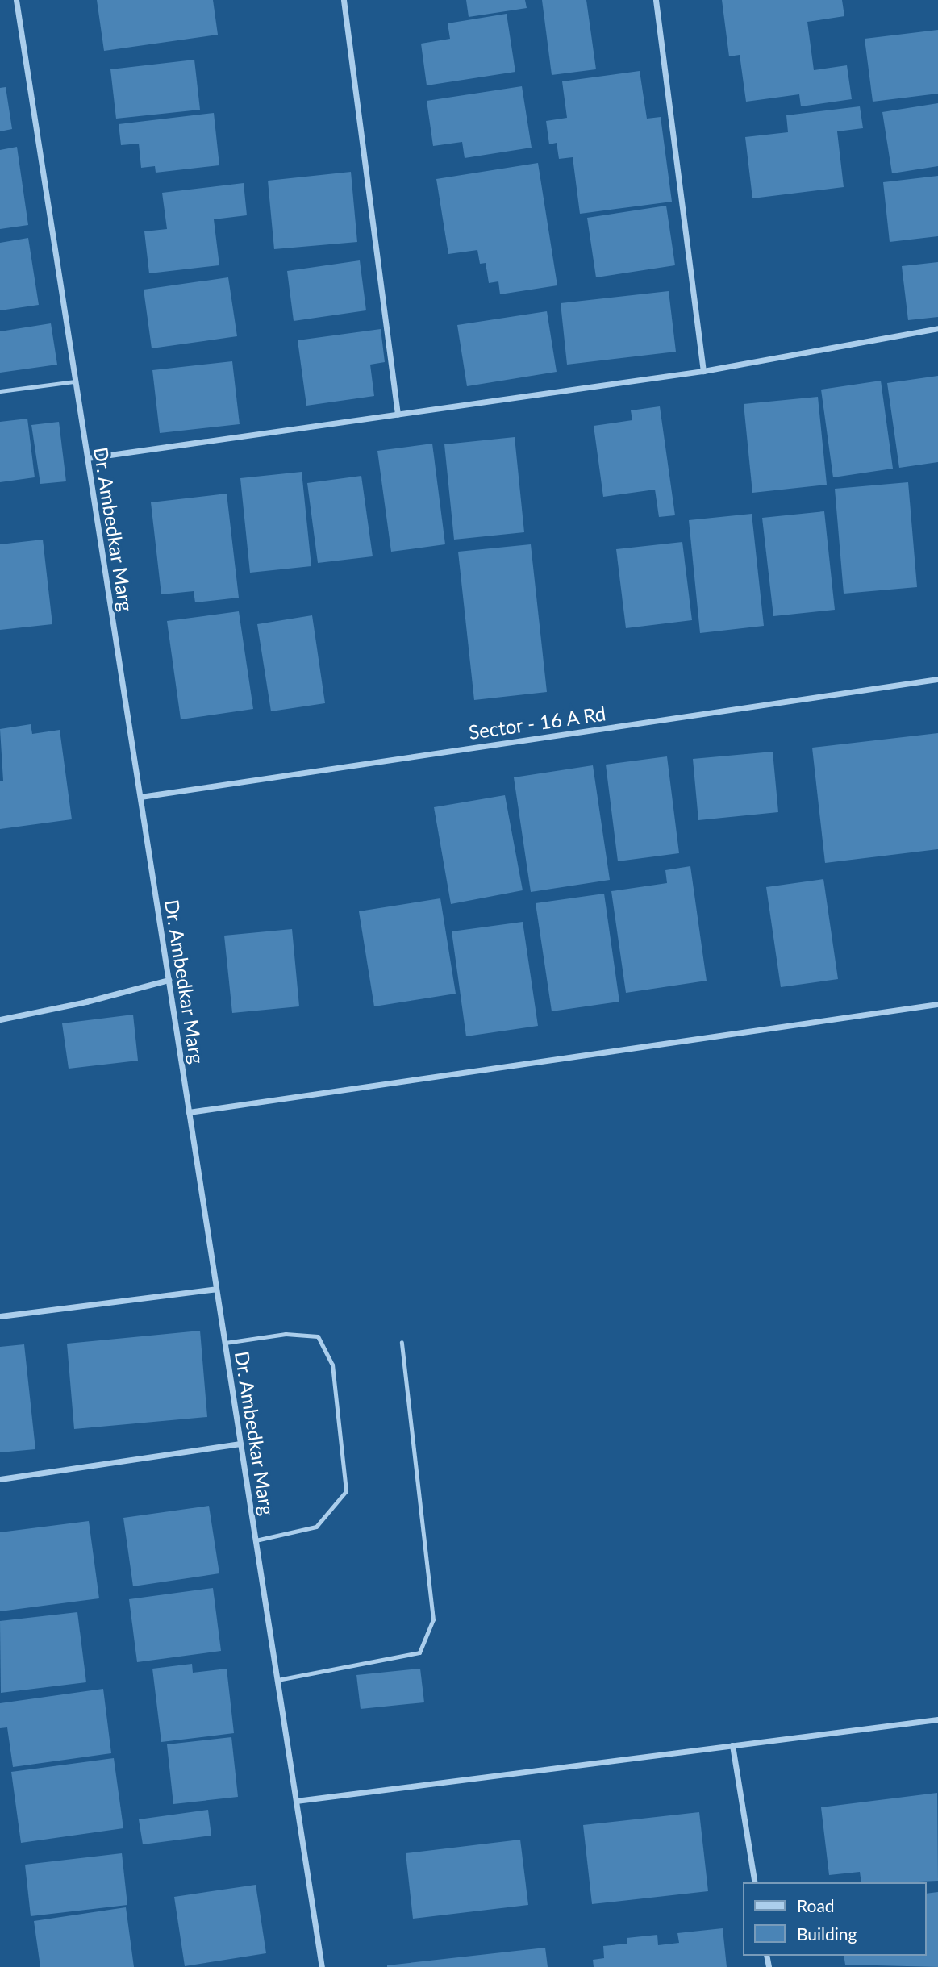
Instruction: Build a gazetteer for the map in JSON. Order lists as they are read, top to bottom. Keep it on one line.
{"streets":{"street":["Dr. Ambedkar Marg","Sector - 16 A Rd"]},"crossings":[["Dr. Ambedkar Marg","Sector - 16 A Rd"]],"legend":["Road","Building"]}
